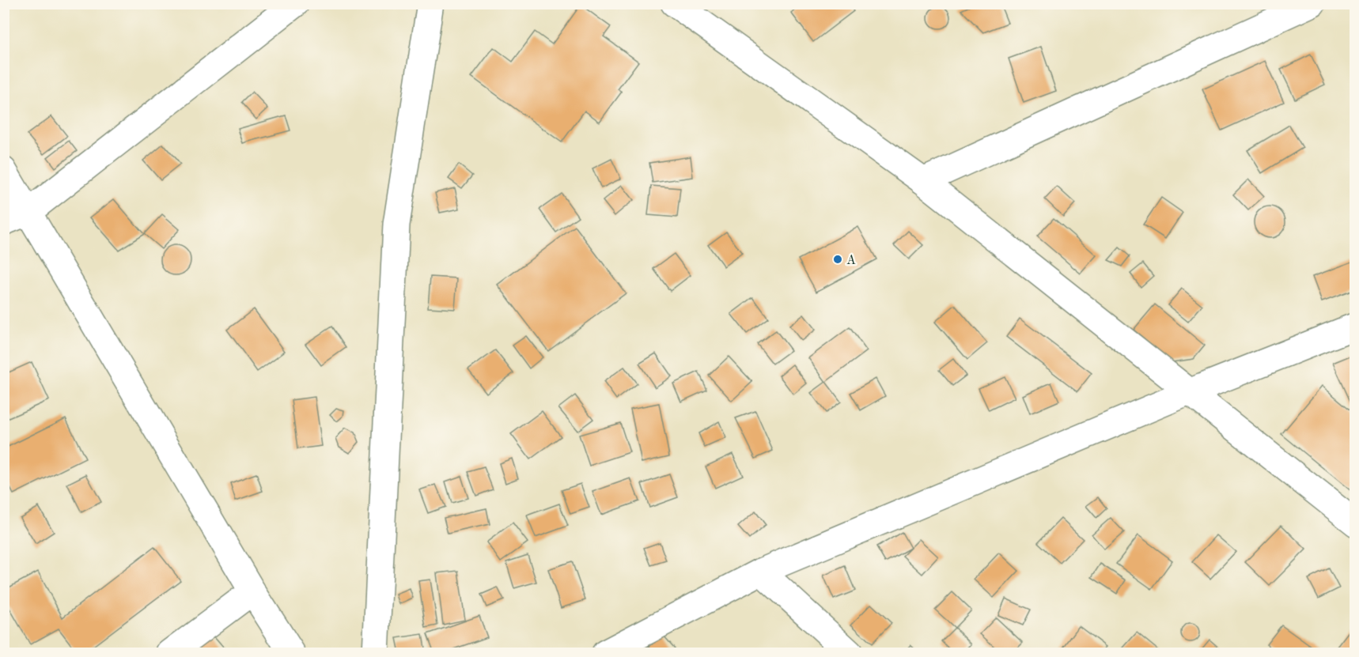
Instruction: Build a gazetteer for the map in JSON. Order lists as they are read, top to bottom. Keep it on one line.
{"places":["A"]}
